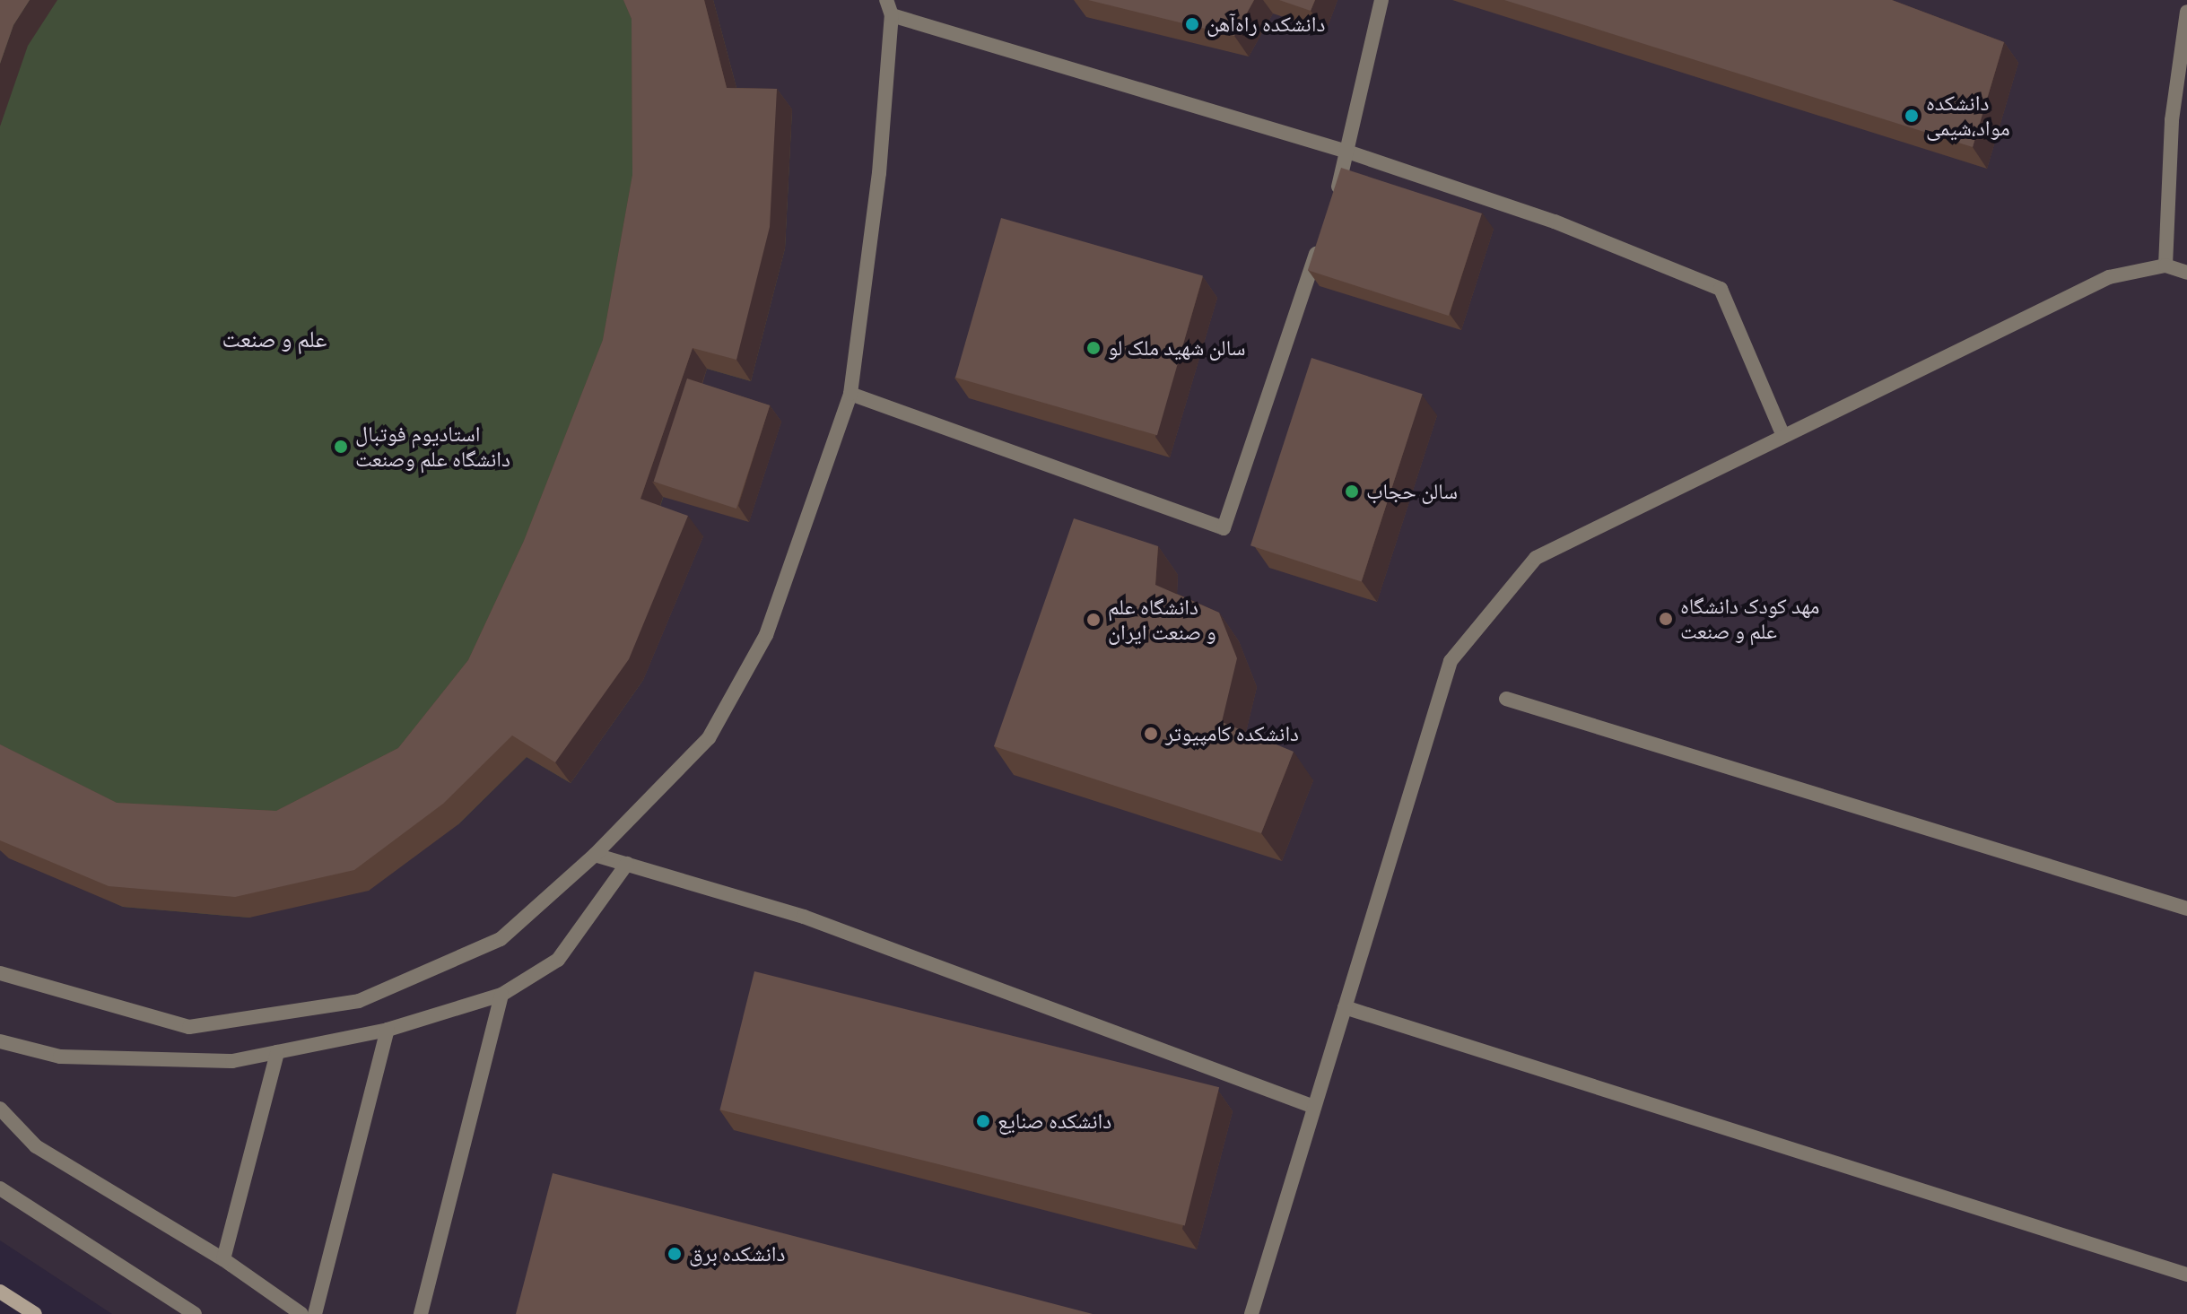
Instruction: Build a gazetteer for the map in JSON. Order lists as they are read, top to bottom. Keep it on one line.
{"districts":["علم و صنعت"],"places":["دانشکده راه‌آهن","دانشکده مواد،شیمی","سالن شهید ملک لو","استادیوم فوتبال دانشگاه علم وصنعت","سالن حجاب","مهد کودک دانشگاه علم و صنعت","دانشگاه علم و صنعت ایران","دانشکده کامپیوتر","دانشکده صنایع","دانشکده برق"]}
